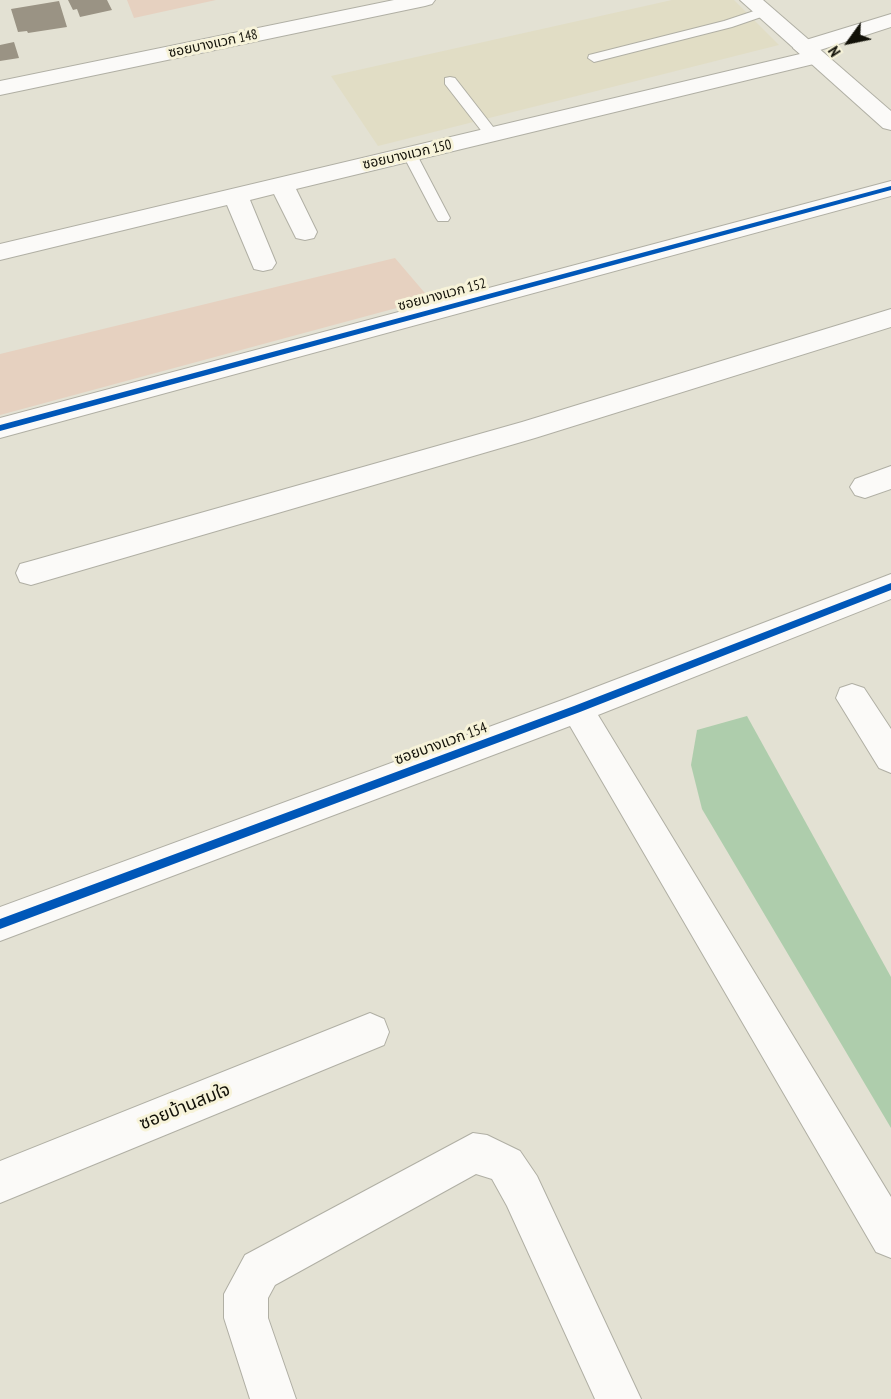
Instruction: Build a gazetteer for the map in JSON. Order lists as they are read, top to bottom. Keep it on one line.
{"streets":{"street":["ซอยบางแวก 148","ซอยบางแวก 150","ซอยบางแวก 152","ซอยบางแวก 154","ซอยบ้านสมใจ"]},"north":"bottom left"}
